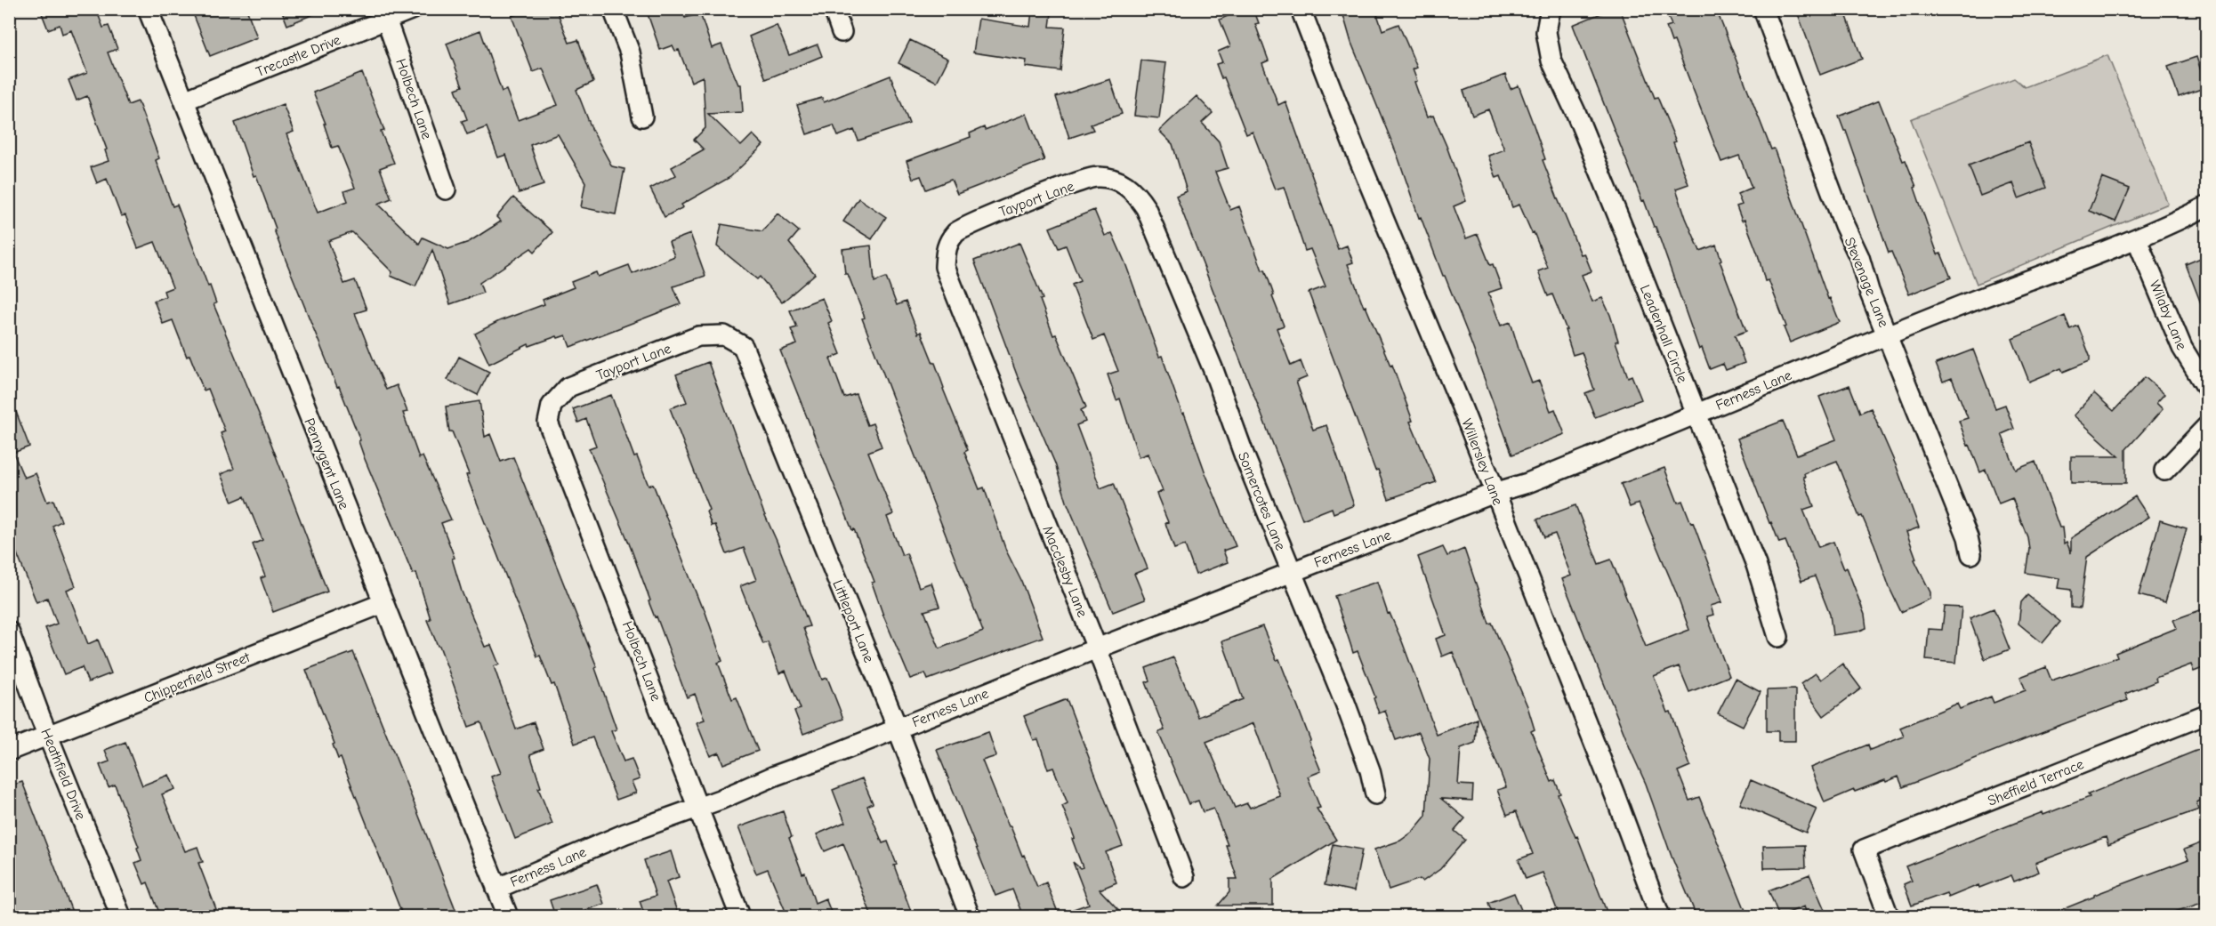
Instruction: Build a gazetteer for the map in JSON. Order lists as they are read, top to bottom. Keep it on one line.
{"streets":{"street":["Trecastle Drive","Holbech Lane","Tayport Lane","Stevenage Lane","Wilaby Lane","Leadenhall Circle","Ferness Lane","Willersley Lane","Pennygent Lane","Somercotes Lane","Macclesby Lane","Littleport Lane","Chipperfield Street","Heathfield Drive","Sheffield Terrace"]},"crossings":[["Trecastle Drive","Holbech Lane"],["Trecastle Drive","Pennygent Lane"],["Holbech Lane","Tayport Lane"],["Holbech Lane","Ferness Lane"],["Tayport Lane","Somercotes Lane"],["Tayport Lane","Macclesby Lane"],["Tayport Lane","Littleport Lane"],["Stevenage Lane","Ferness Lane"],["Wilaby Lane","Ferness Lane"],["Leadenhall Circle","Ferness Lane"],["Ferness Lane","Willersley Lane"],["Ferness Lane","Pennygent Lane"],["Ferness Lane","Somercotes Lane"],["Ferness Lane","Macclesby Lane"],["Ferness Lane","Littleport Lane"],["Pennygent Lane","Chipperfield Street"],["Chipperfield Street","Heathfield Drive"]]}
